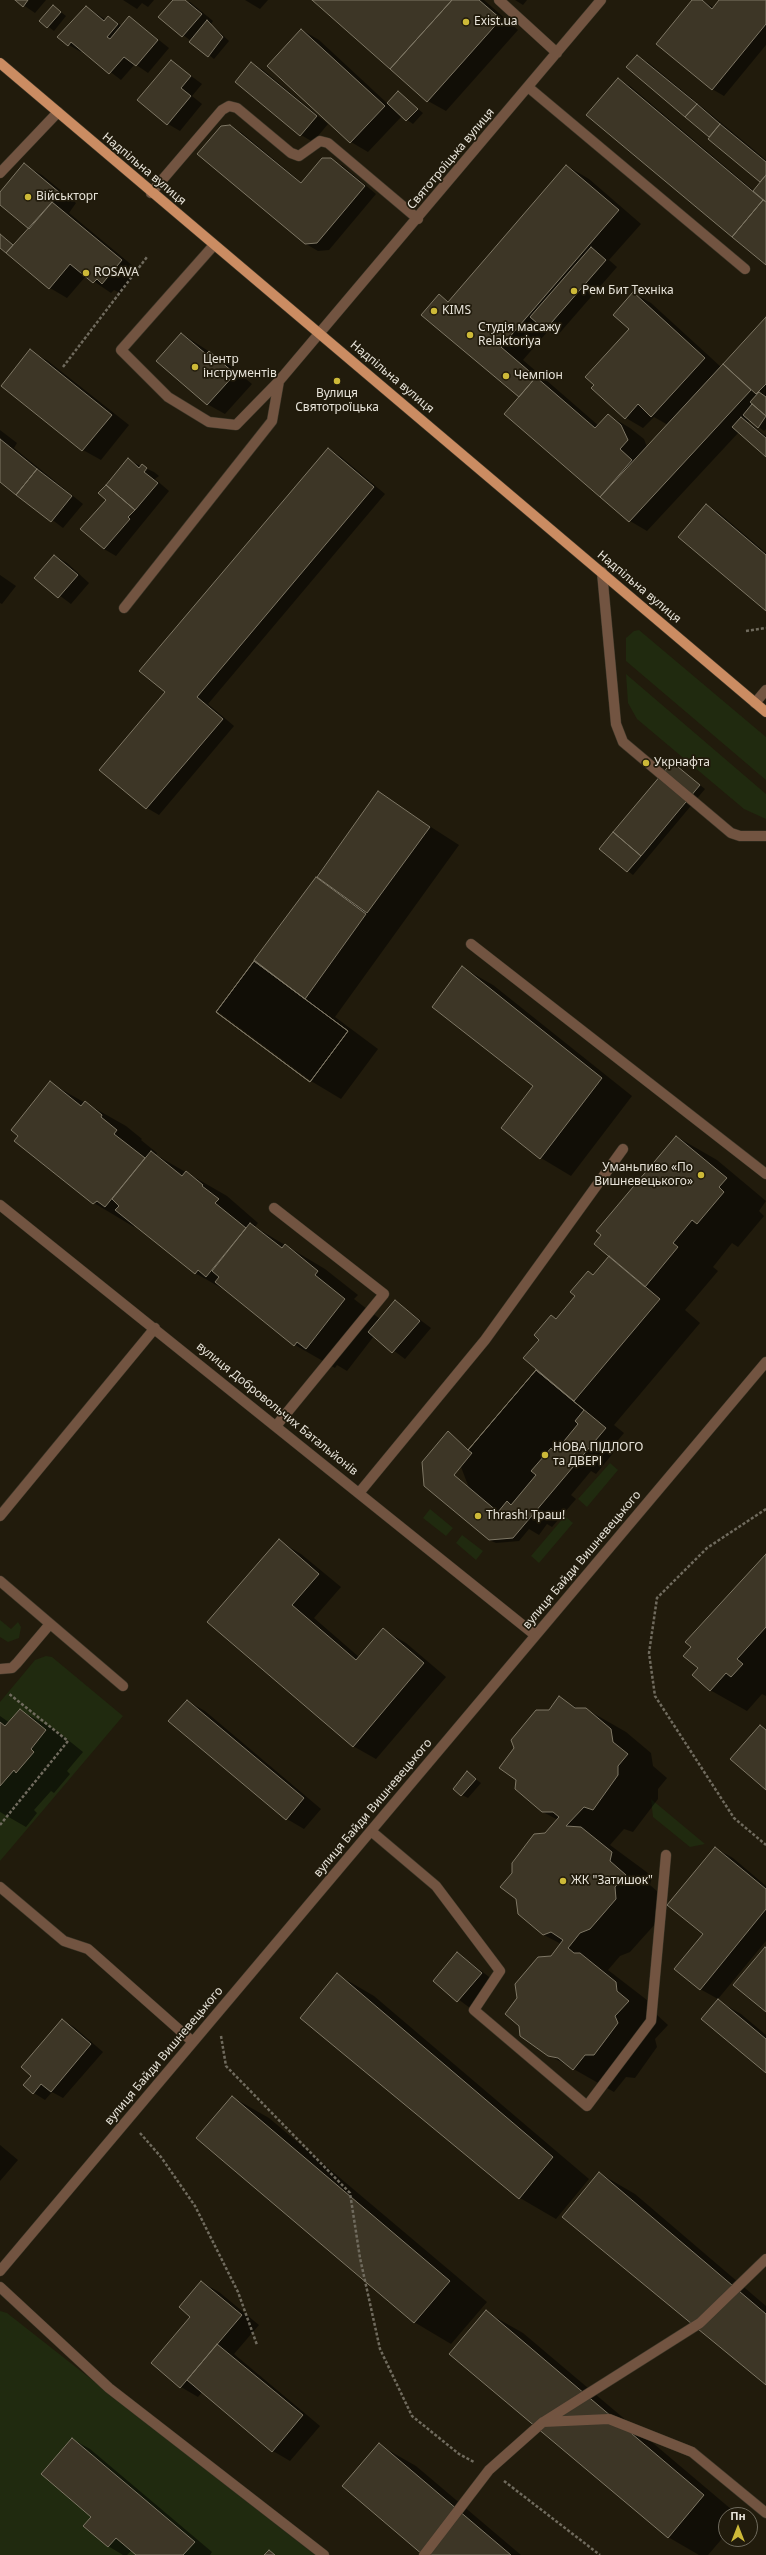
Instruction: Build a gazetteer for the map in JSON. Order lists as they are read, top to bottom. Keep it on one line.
{"streets":{"main road":["Надпільна вулиця"],"street":["Святотроїцька вулиця","вулиця Добровольчих Батальйонів","вулиця Байди Вишневецького"]},"crossings":[["Святотроїцька вулиця","Надпільна вулиця"],["вулиця Добровольчих Батальйонів","вулиця Байди Вишневецького"]],"places":["Exist.ua","Військторг","ROSAVA","Рем Бит Техніка","KIMS","Студія масажу Relaktoriya","Центр інструментів","Чемпіон","Вулиця Святотроїцька","Укрнафта","Уманьпиво «По Вишневецького»","НОВА ПІДЛОГО та ДВЕРІ","Thrash! Траш!","ЖК \"Затишок\""],"north":"top"}
